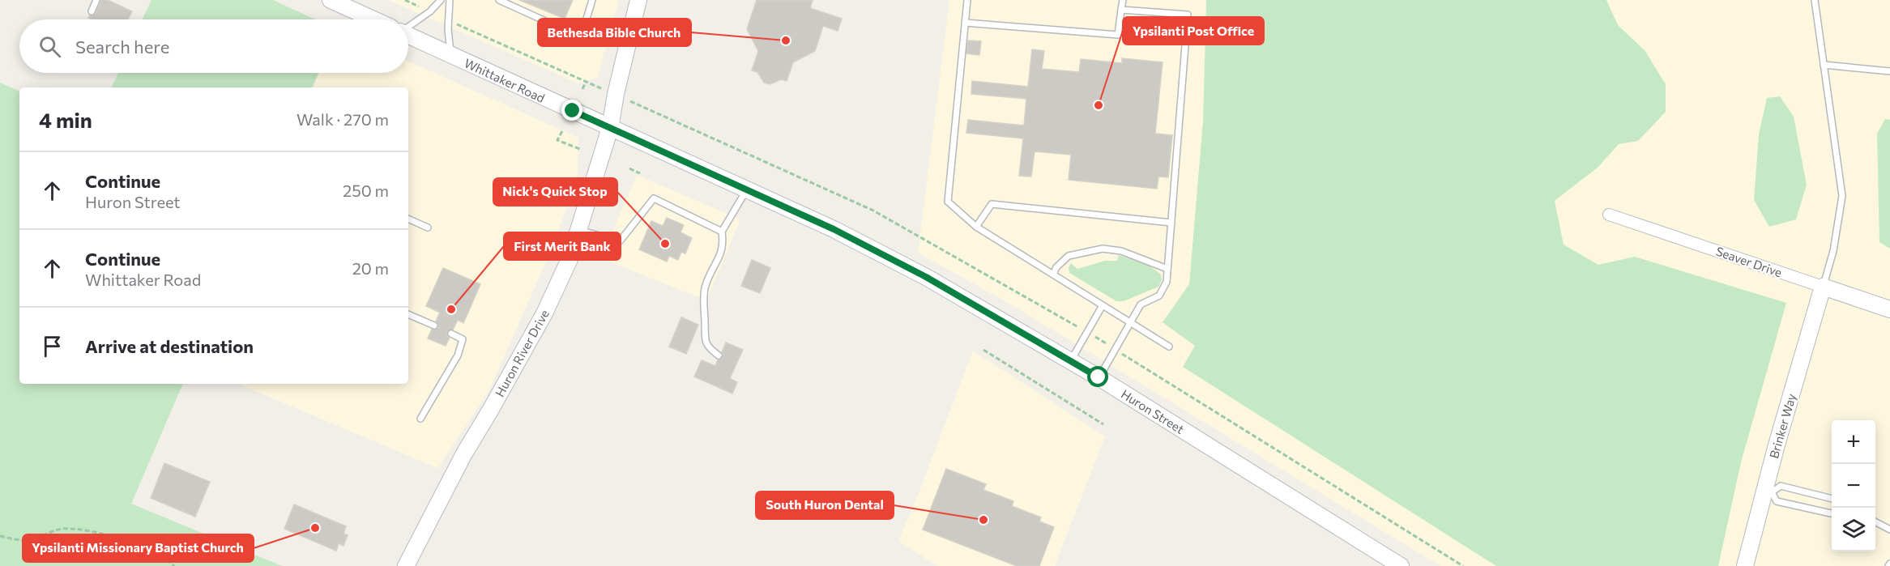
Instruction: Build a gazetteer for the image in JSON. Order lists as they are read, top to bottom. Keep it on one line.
{"streets":{"main road":["Whittaker Road","Seaver Drive","Huron River Drive","Huron Street","Brinker Way"]},"crossings":[["Whittaker Road","Huron River Drive"],["Whittaker Road","Huron Street"],["Seaver Drive","Brinker Way"],["Huron River Drive","Huron Street"]],"places":["Bethesda Bible Church","Ypsilanti Post Office","Nick's Quick Stop","First Merit Bank","South Huron Dental","Ypsilanti Missionary Baptist Church"],"page":{"search":"Search here","heading":["4 min","Walk · 270 m"],"list":[["Continue","Huron Street","250 m"],["Continue","Whittaker Road","20 m"],"Arrive at destination"],"map_buttons":["+","−"]}}
